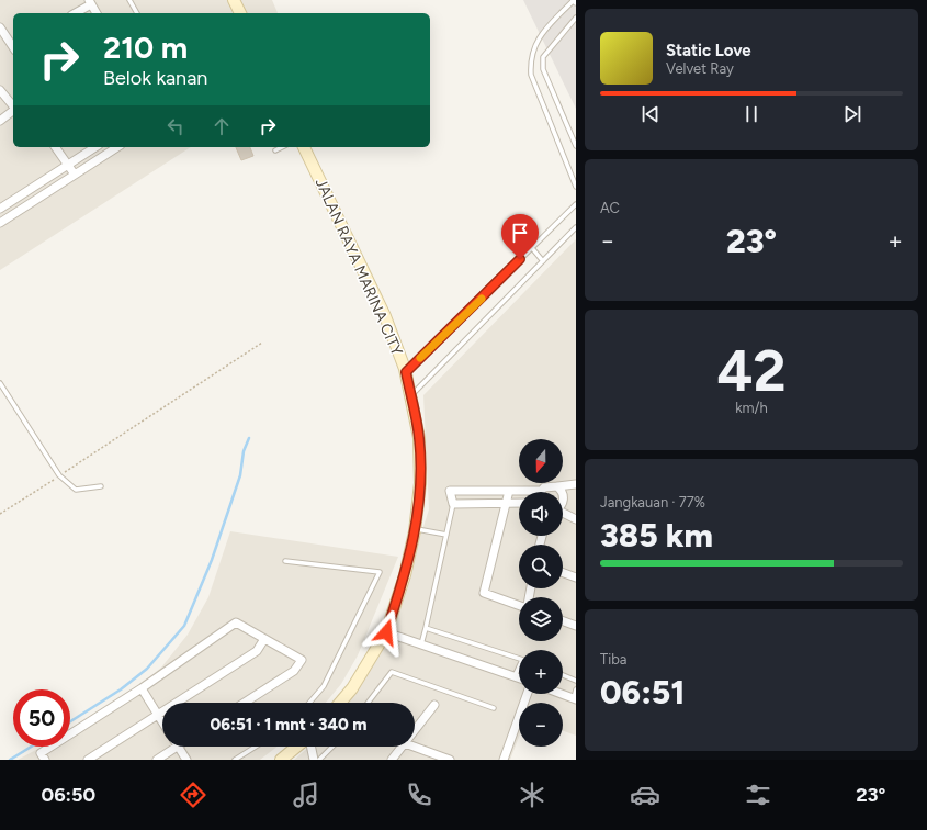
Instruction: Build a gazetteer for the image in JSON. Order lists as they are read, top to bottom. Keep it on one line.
{"streets":{"main road":["JALAN RAYA MARINA CITY"]},"north":"bottom","page":{"turn":["210 m","Belok kanan"],"song":["Static Love","Velvet Ray"],"tile":["AC",["42","km/h"],["Jangkauan · 77%","385 km"],["Tiba","06:51"]],"heat":["−","23°","+"],"map_buttons":["+","−"],"limit":"50","trip":"06:51 · 1 mnt · 340 m","tabs":["06:50","23°"]}}
